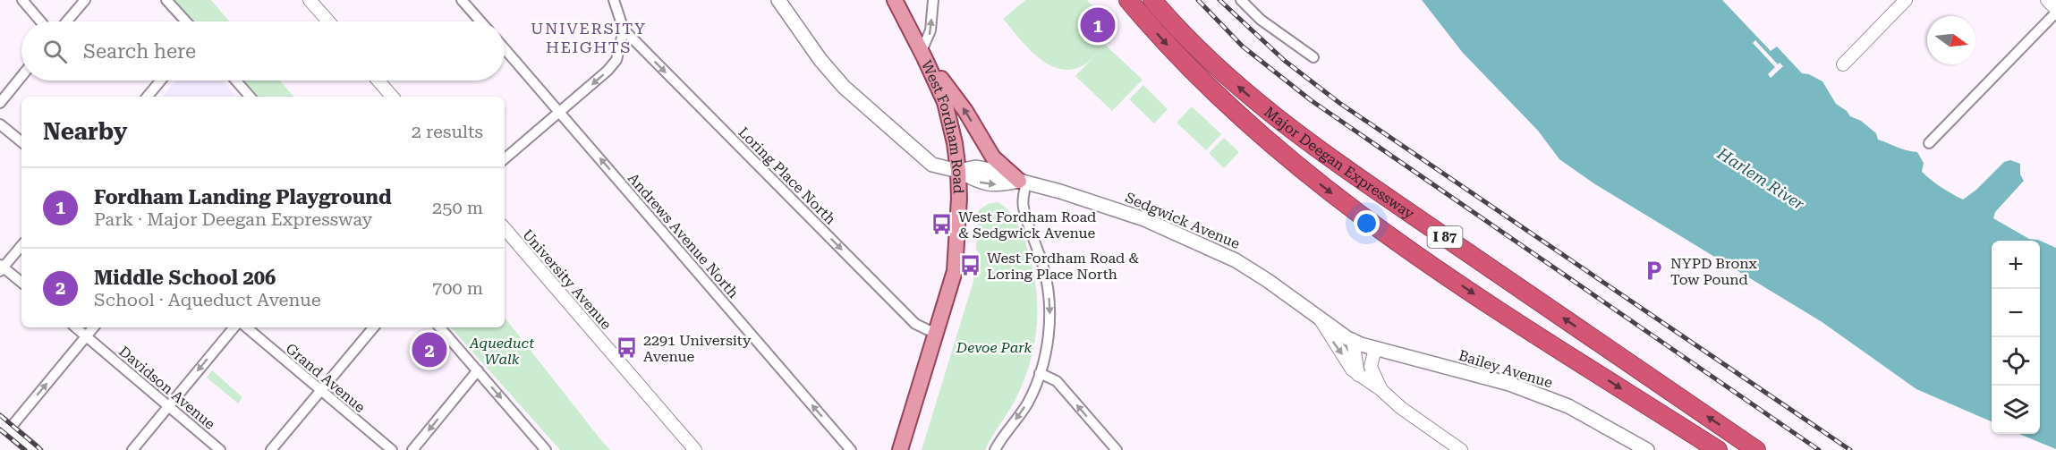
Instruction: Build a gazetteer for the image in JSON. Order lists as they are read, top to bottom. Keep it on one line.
{"streets":{"highway":["Major Deegan Expressway","I 87"],"main road":["West Fordham Road","Sedgwick Avenue","Bailey Avenue"],"street":["Loring Place North","Andrews Avenue North","University Avenue","Grand Avenue","Davidson Avenue"]},"crossings":[["West Fordham Road","Loring Place North"],["West Fordham Road","Sedgwick Avenue"],["Sedgwick Avenue","Bailey Avenue"]],"one_way":["Loring Place North","Andrews Avenue North"],"districts":["UNIVERSITY HEIGHTS"],"water":["Harlem River"],"parks":["Aqueduct Walk","Devoe Park"],"places":{"bus stop":["West Fordham Road & Sedgwick Avenue","West Fordham Road & Loring Place North","2291 University Avenue"],"parking":["NYPD Bronx Tow Pound"]},"north":"right","page":{"pins":["1","2"],"search":"Search here","heading":["Nearby","2 results"],"list":[{"mark":"1","name":"Fordham Landing Playground","note":"Park · Major Deegan Expressway","value":"250 m"},{"mark":"2","name":"Middle School 206","note":"School · Aqueduct Avenue","value":"700 m"}],"map_buttons":["+","−"]}}
